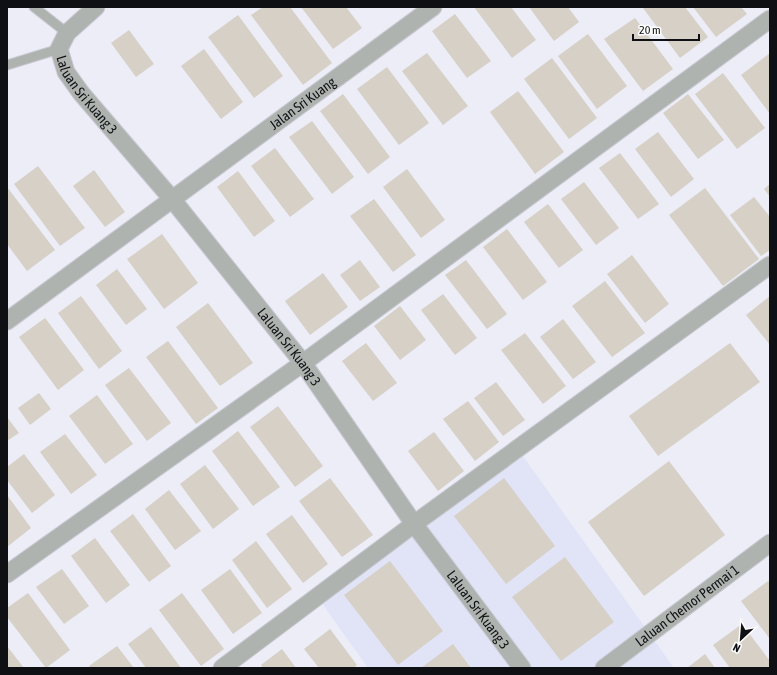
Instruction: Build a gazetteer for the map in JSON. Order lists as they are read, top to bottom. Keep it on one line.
{"streets":{"street":["Laluan Sri Kuang 3","Jalan Sri Kuang","Laluan Chemor Permai 1"]},"crossings":[["Laluan Sri Kuang 3","Jalan Sri Kuang"]],"scale_bar":"20 m","north":"bottom left"}
